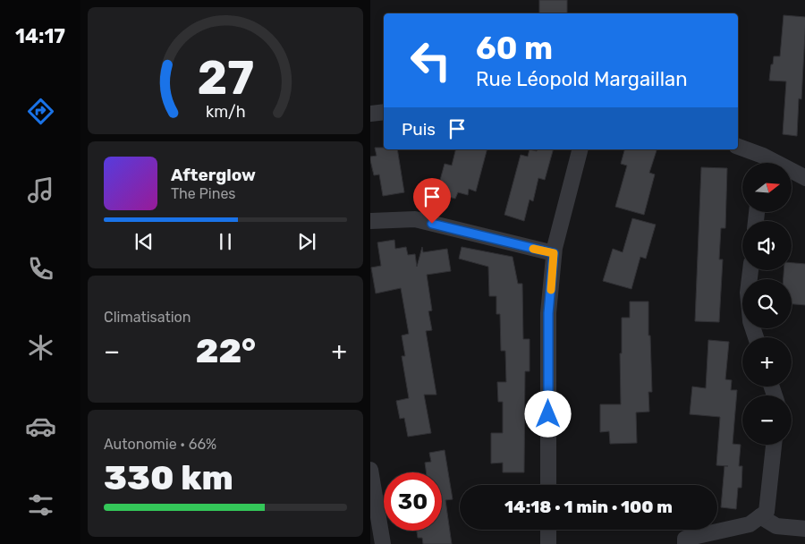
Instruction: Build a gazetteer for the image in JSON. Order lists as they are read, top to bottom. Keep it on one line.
{"north":"right","page":{"tabs":"14:17","turn":["60 m","Rue Léopold Margaillan"],"then":"Puis","song":["Afterglow","The Pines"],"map_buttons":["+","−"],"tile":["Climatisation",["Autonomie · 66%","330 km"]],"heat":["−","22°","+"],"limit":"30","trip":"14:18 · 1 min · 100 m","gauge":["27","km/h"]}}
